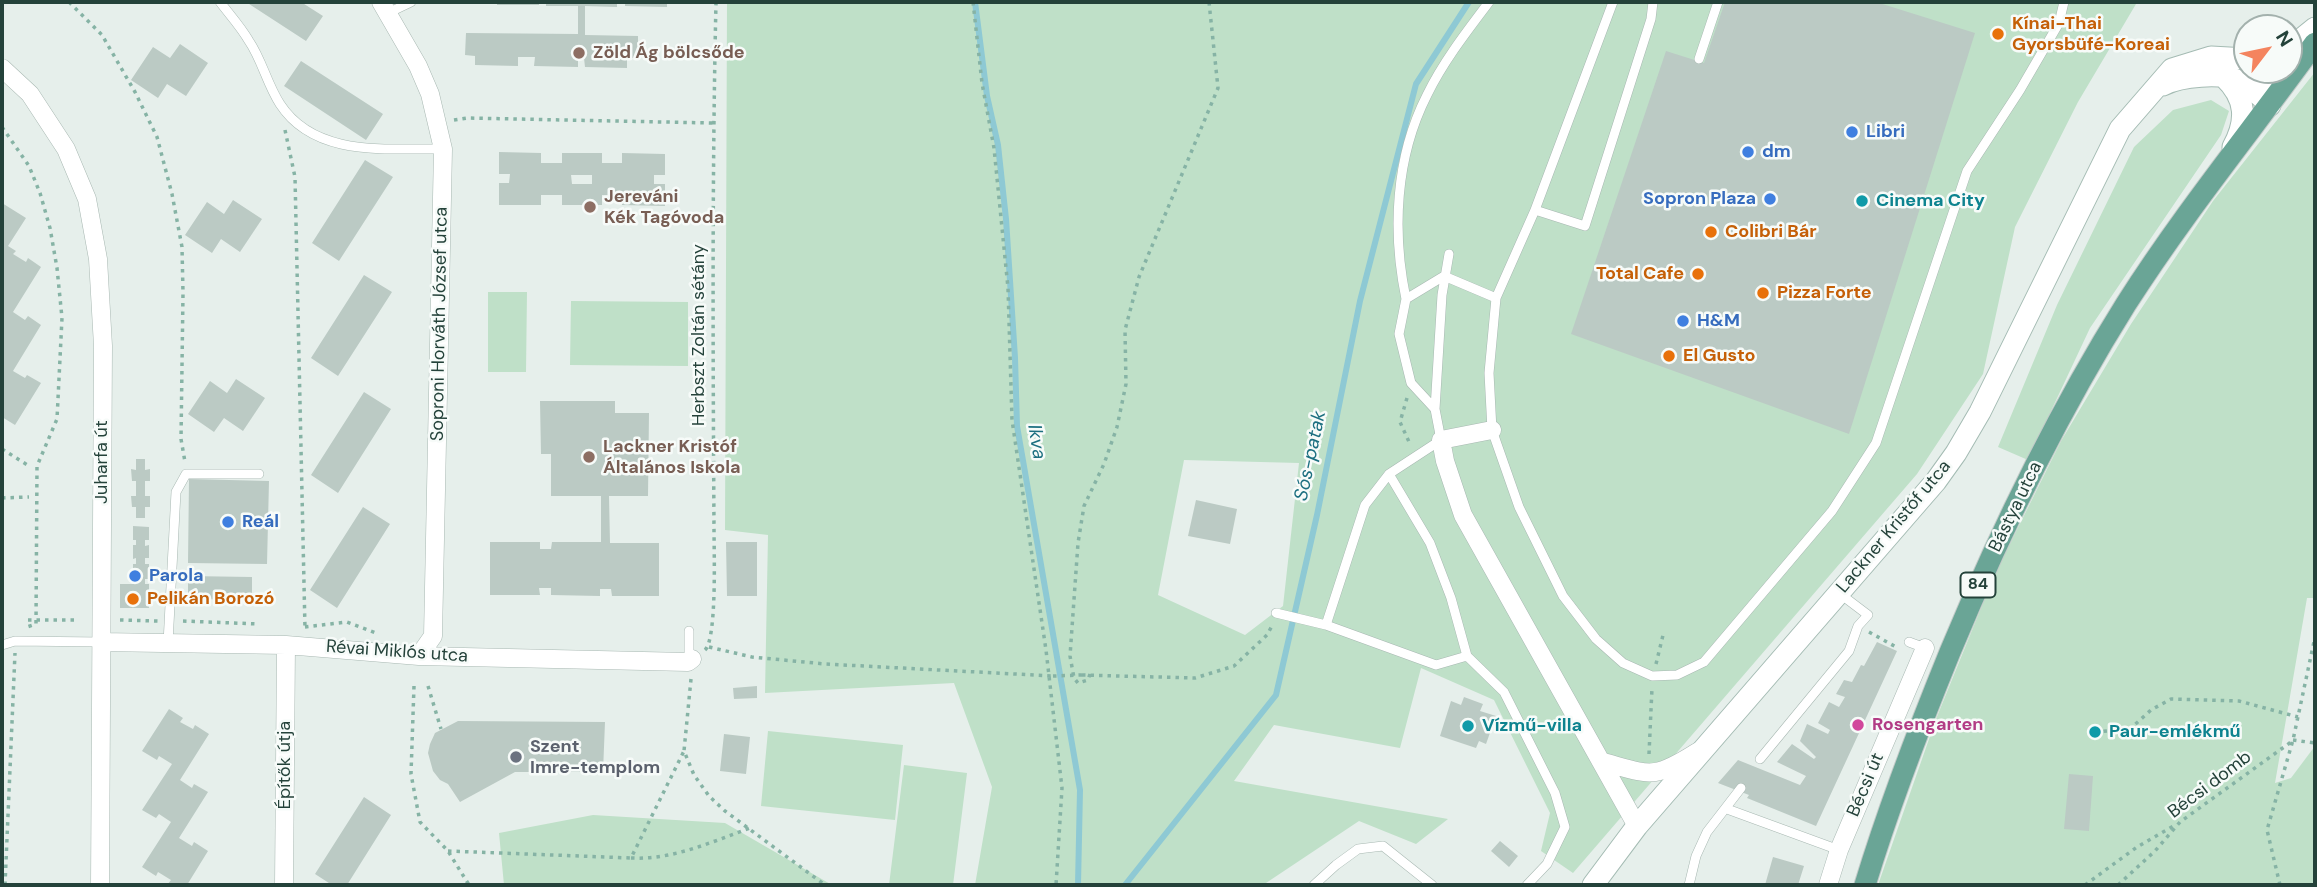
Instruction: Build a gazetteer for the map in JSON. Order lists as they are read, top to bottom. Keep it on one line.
{"streets":{"main road":["Bástya utca","84"],"street":["Soproni Horváth József utca","Juharfa út","Lackner Kristóf utca","Révai Miklós utca","Építők útja","Bécsi út"],"path":["Herbszt Zoltán sétány","Bécsi domb"]},"crossings":[["Soproni Horváth József utca","Révai Miklós utca"],["Juharfa út","Révai Miklós utca"],["Bástya utca","84"],["Révai Miklós utca","Építők útja"]],"water":["Ikva","Sós-patak"],"places":["Kínai-Thai Gyorsbüfé-Koreai","Zöld Ág bölcsőde","Libri","dm","Sopron Plaza","Cinema City","Jereváni Kék Tagóvoda","Colibri Bár","Total Cafe","Pizza Forte","H&M","El Gusto","Lackner Kristóf Általános Iskola","Reál","Parola","Pelikán Borozó","Rosengarten","Vízmű-villa","Paur-emlékmű","Szent Imre-templom"],"north":"top right"}
